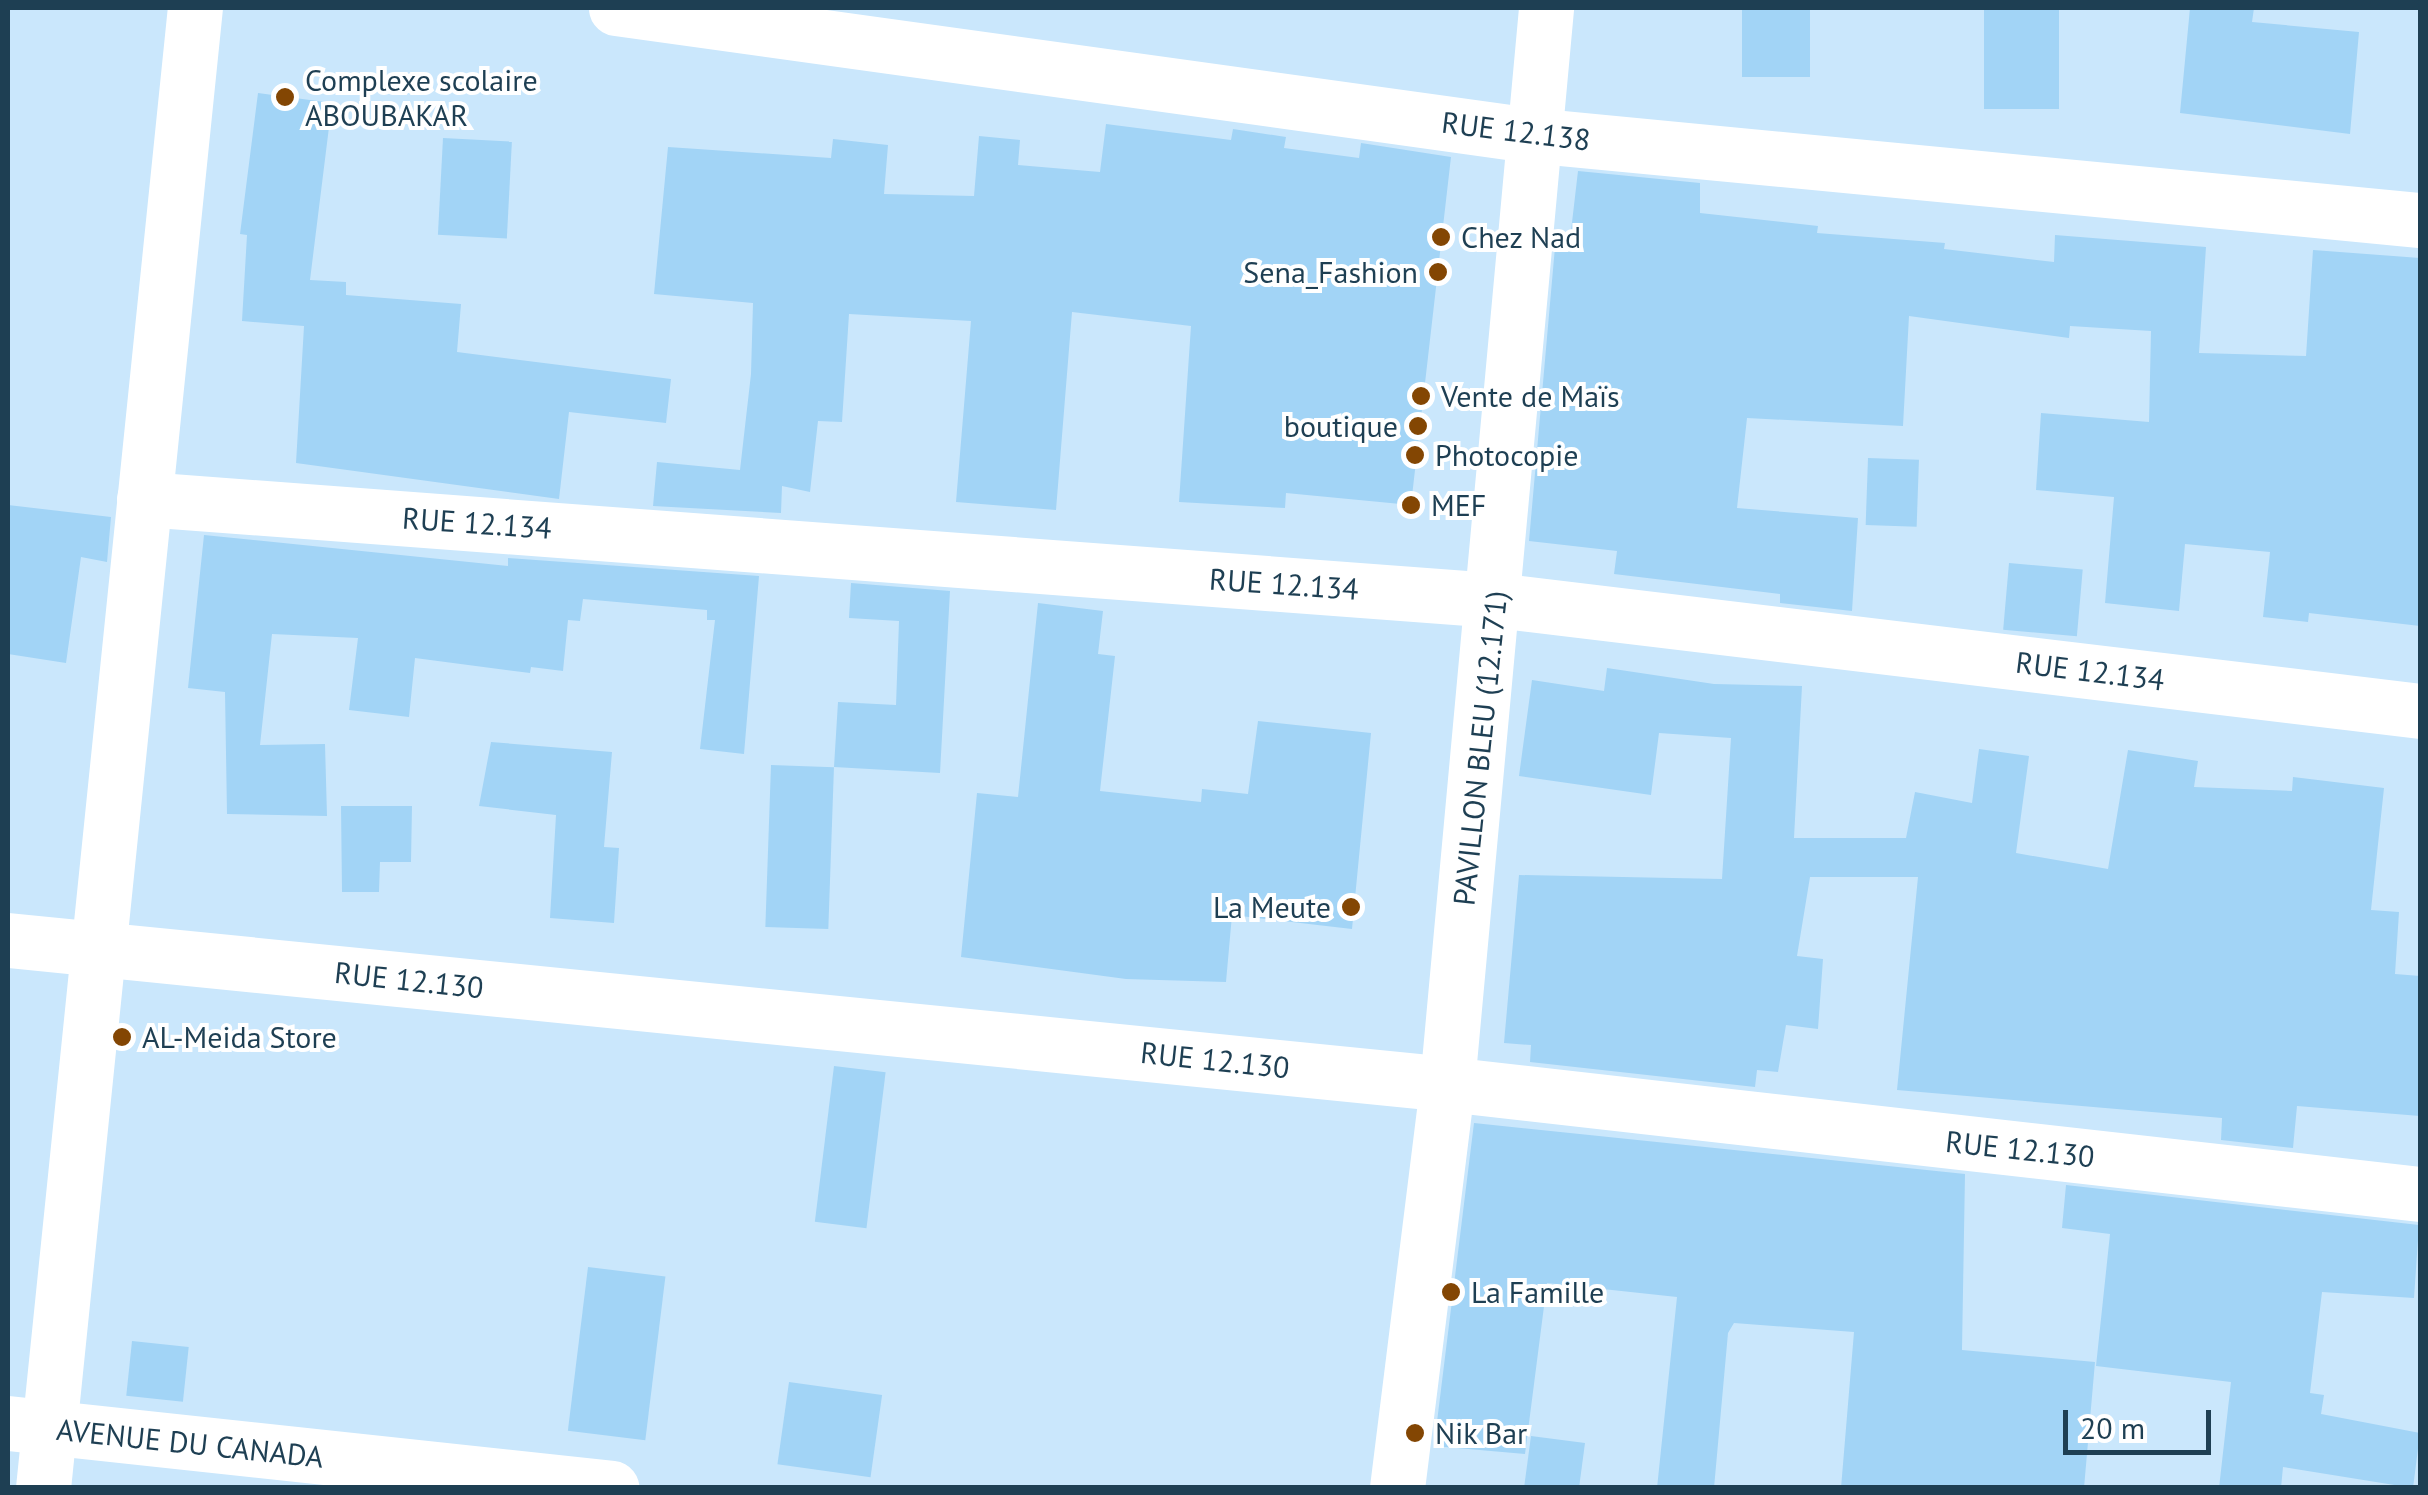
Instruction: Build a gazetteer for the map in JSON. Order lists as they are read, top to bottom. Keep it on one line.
{"streets":{"street":["RUE 12.138","RUE 12.134","PAVILLON BLEU (12.171)","RUE 12.130","AVENUE DU CANADA"]},"crossings":[["RUE 12.138","PAVILLON BLEU (12.171)"],["RUE 12.134","PAVILLON BLEU (12.171)"],["PAVILLON BLEU (12.171)","RUE 12.130"]],"places":["Complexe scolaire ABOUBAKAR","Chez Nad","Sena_Fashion","Vente de Maïs","boutique","Photocopie","MEF","La Meute","AL-Meida Store","La Famille","Nik Bar"],"scale_bar":"20 m"}
